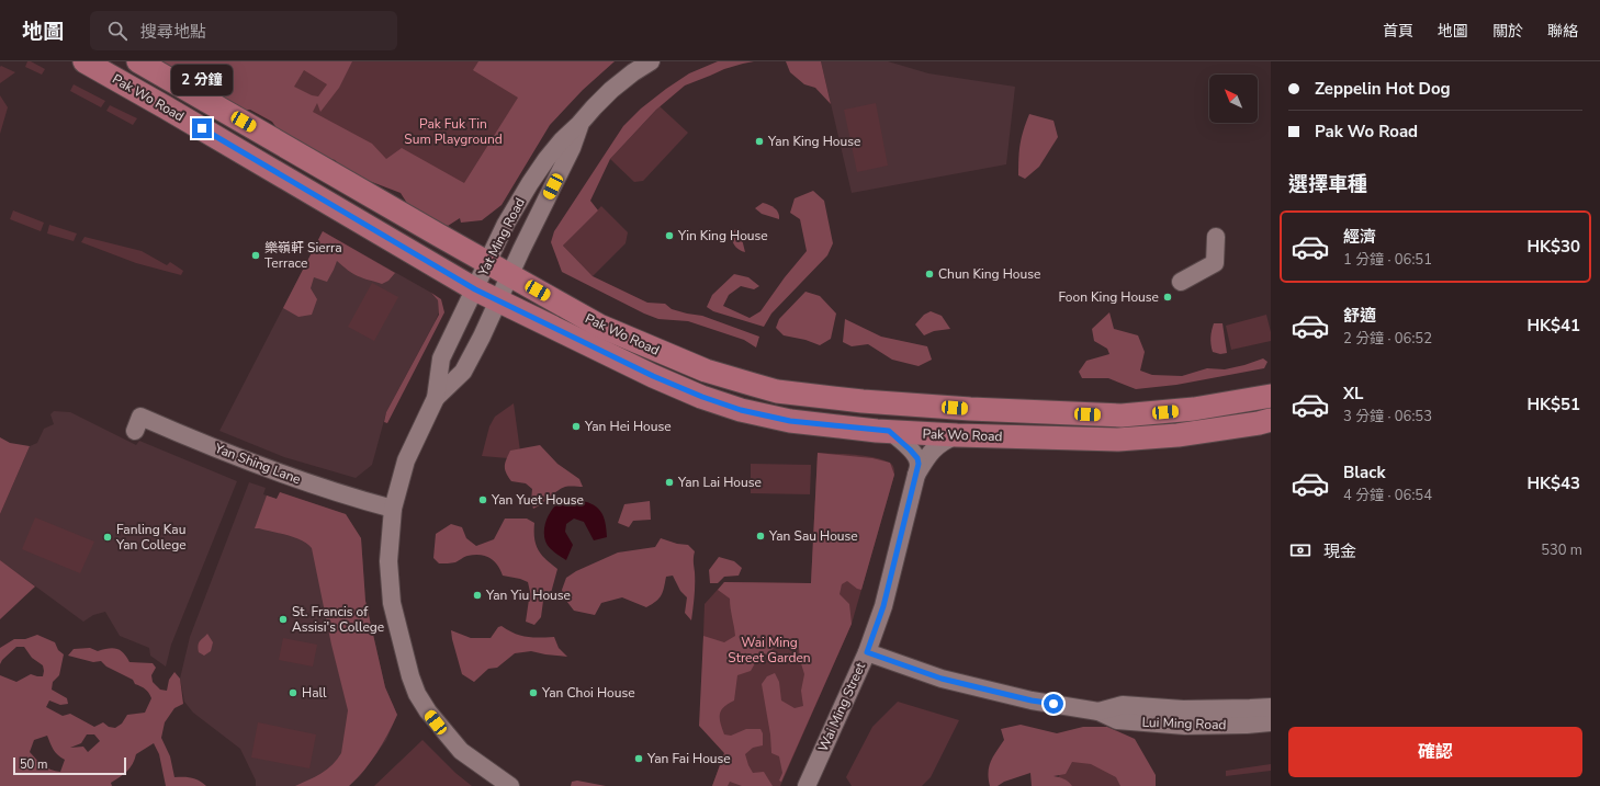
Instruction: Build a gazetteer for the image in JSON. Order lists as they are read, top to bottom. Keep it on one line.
{"streets":{"main road":["Pak Wo Road"],"street":["Yat Ming Road","Yan Shing Lane","Wai Ming Street","Lui Ming Road"]},"crossings":[["Pak Wo Road","Yat Ming Road"],["Pak Wo Road","Wai Ming Street"],["Wai Ming Street","Lui Ming Road"]],"parks":["Pak Fuk Tin Sum Playground","Wai Ming Street Garden"],"places":["Yan King House","Yin King House","樂嶺軒 Sierra Terrace","Chun King House","Foon King House","Yan Hei House","Yan Lai House","Yan Yuet House","Yan Sau House","Fanling Kau Yan College","Yan Yiu House","St. Francis of Assisi's College","Hall","Yan Choi House","Yan Fai House"],"scale_bar":"50 m","north":"top left","page":{"header":"地圖","search":"搜尋地點","nav":["首頁","地圖","關於","聯絡"],"banner":["Zeppelin Hot Dog","Pak Wo Road"],"bubble":"2 分鐘","heading":"選擇車種","list":[{"name":"經濟","note":"1 分鐘 · 06:51","value":"HK$30"},{"name":"舒適","note":"2 分鐘 · 06:52","value":"HK$41"},{"name":"XL","note":"3 分鐘 · 06:53","value":"HK$51"},{"name":"Black","note":"4 分鐘 · 06:54","value":"HK$43"}],"pay":["現金","530 m"],"buttons":"確認","scale":"50 m"}}
